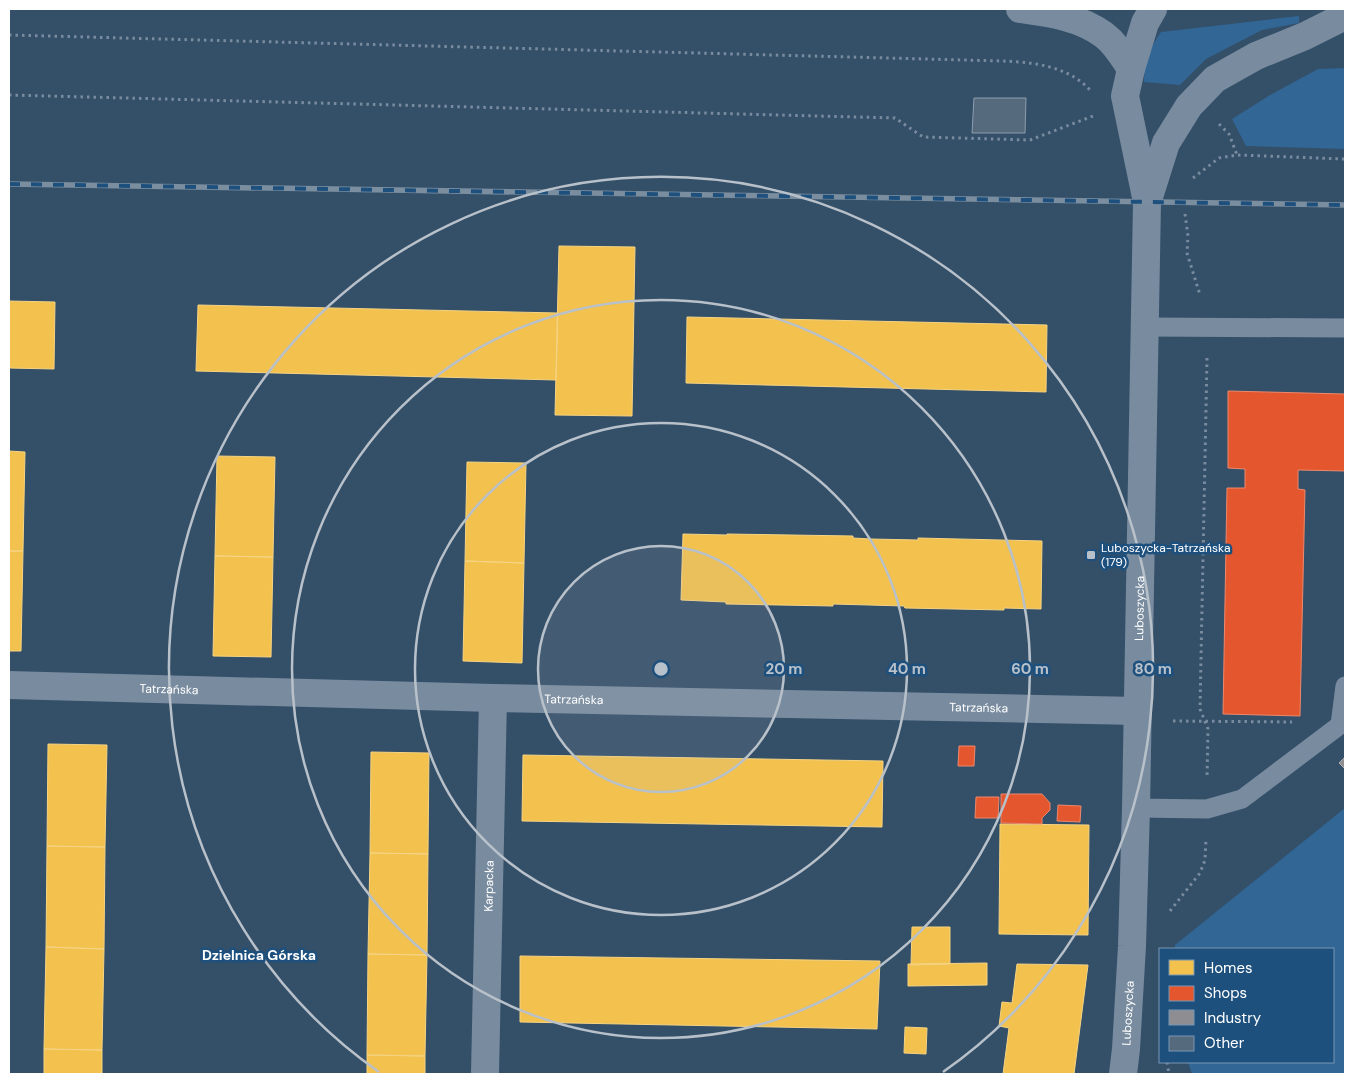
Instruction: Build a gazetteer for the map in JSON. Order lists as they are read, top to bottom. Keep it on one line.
{"streets":{"street":["Luboszycka","Tatrzańska","Karpacka"]},"crossings":[["Luboszycka","Tatrzańska"],["Tatrzańska","Karpacka"]],"districts":["Dzielnica Górska"],"places":{"transit":["Luboszycka-Tatrzańska (179)"]},"legend":["Homes","Shops","Industry","Other"],"rings":["20 m","40 m","60 m","80 m"]}
